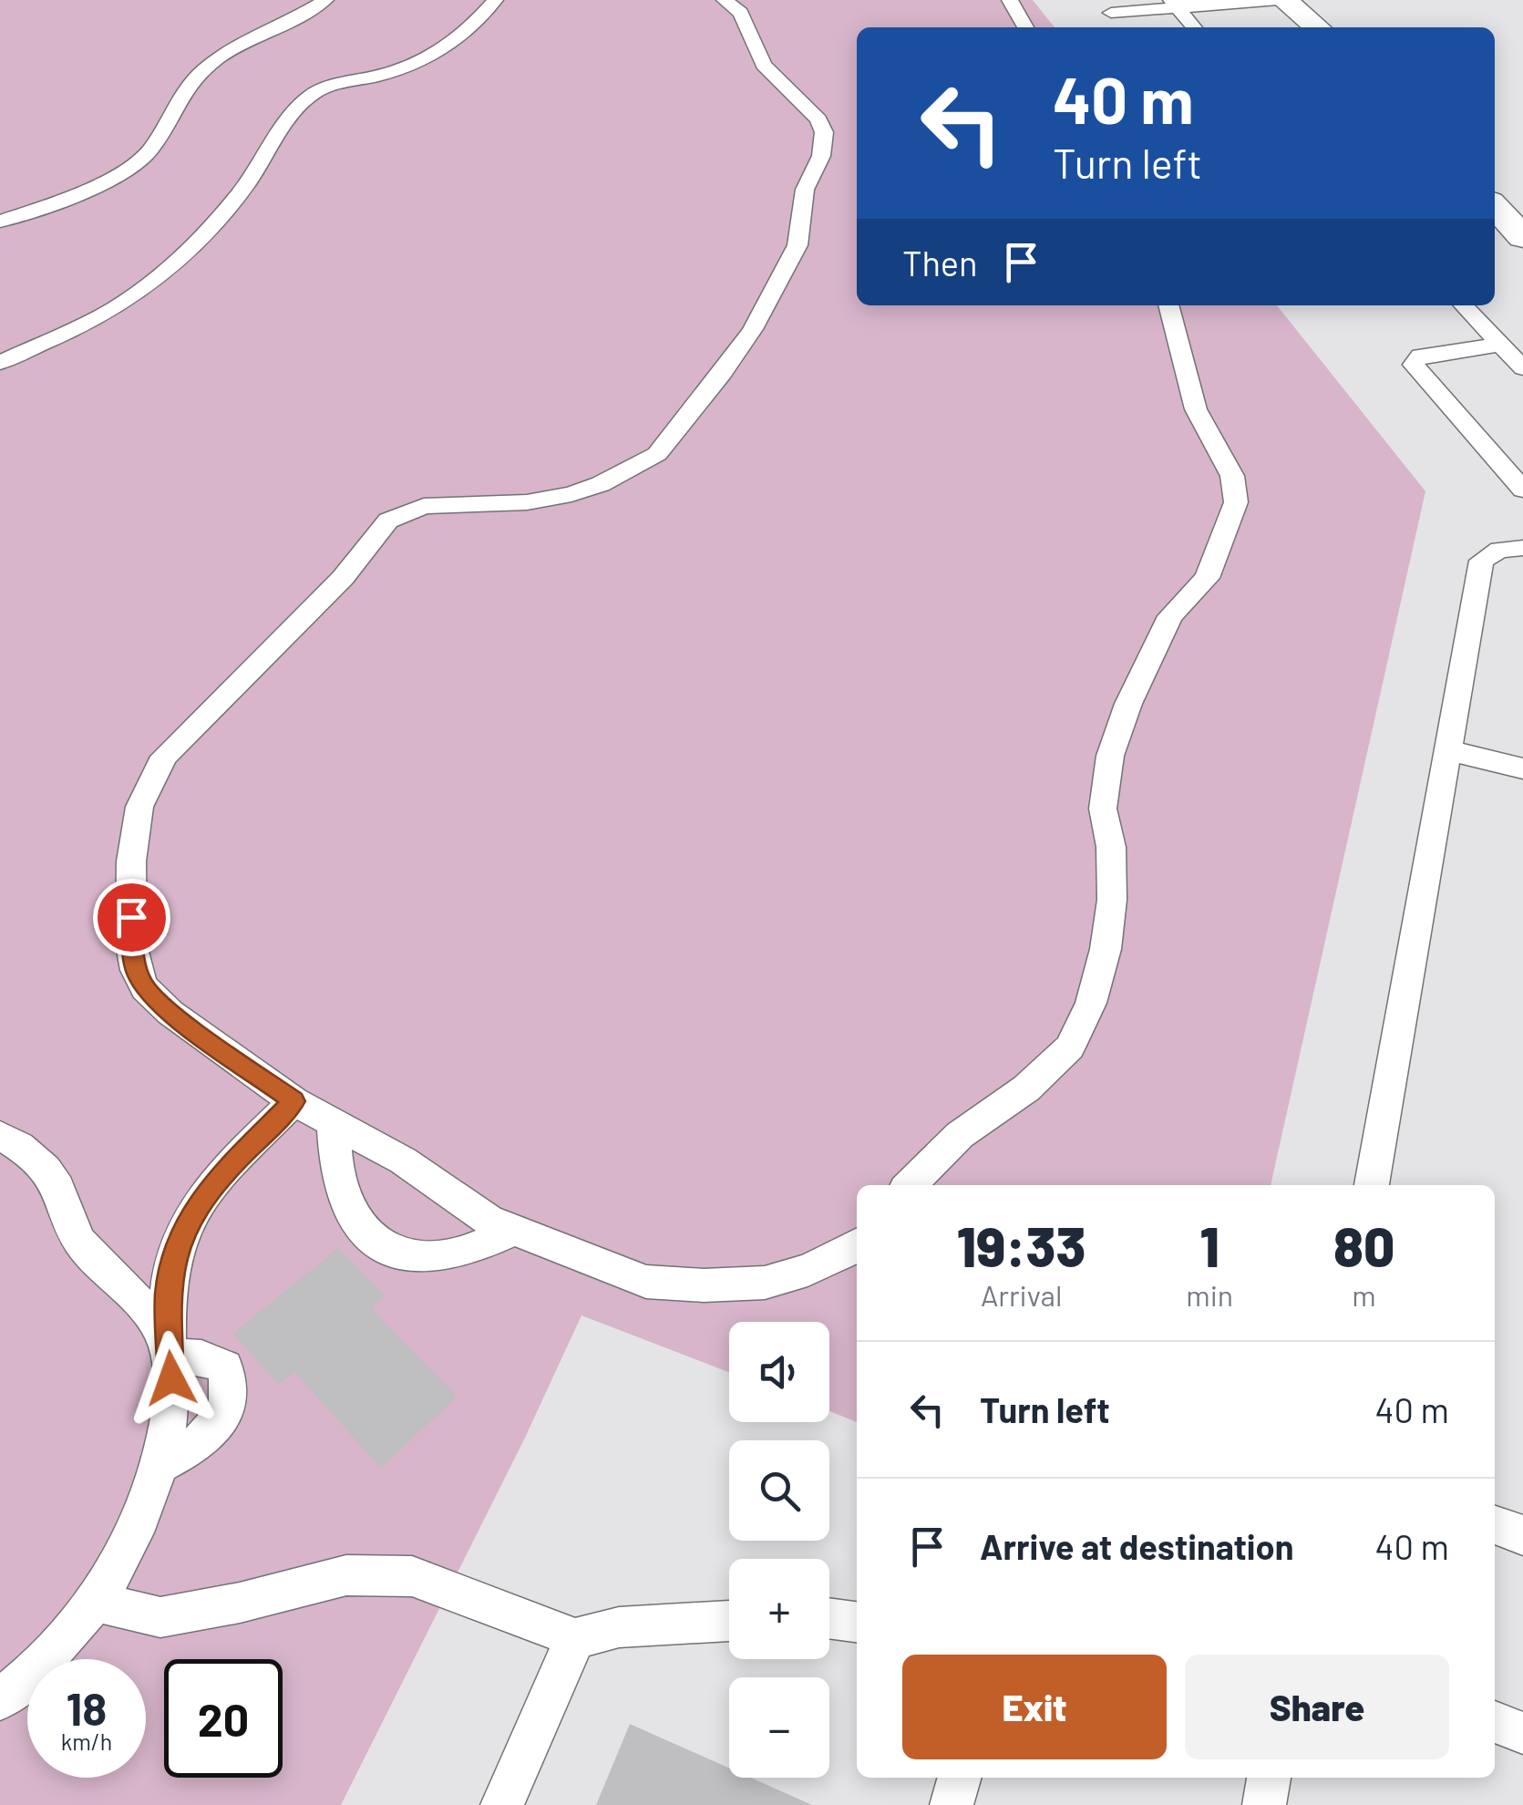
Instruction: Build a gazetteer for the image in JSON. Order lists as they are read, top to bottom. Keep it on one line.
{"page":{"turn":["40 m","Turn left"],"then":"Then","eta":["19:33","Arrival","1","min","80","m"],"map_buttons":["+","−"],"list":[{"name":"Turn left","value":"40 m"},{"name":"Arrive at destination","value":"40 m"}],"buttons":["Exit","Share"],"speed":"18 km/h","limit":"20"}}
